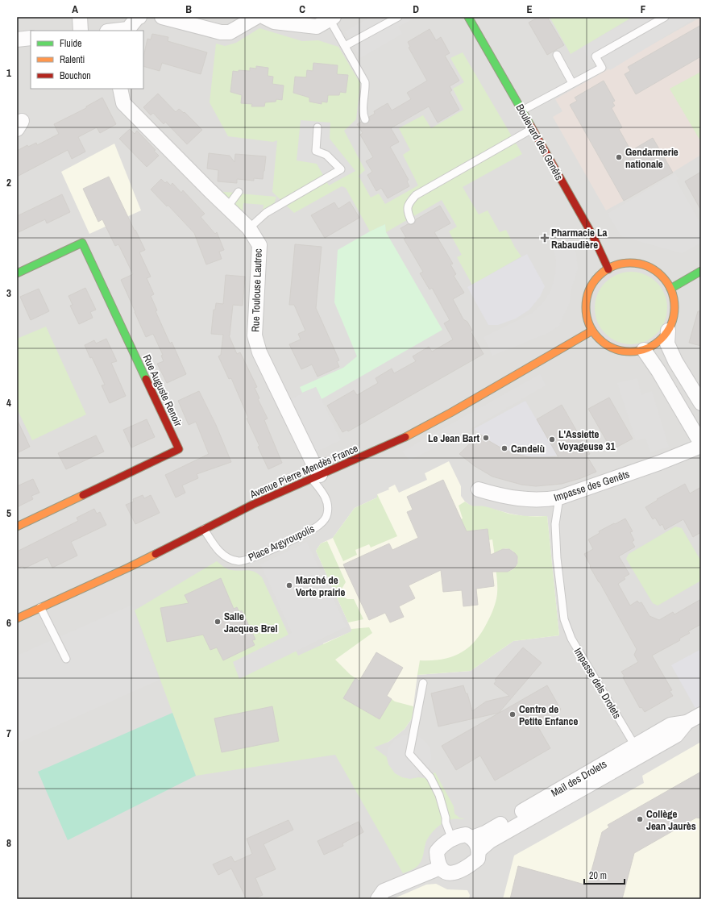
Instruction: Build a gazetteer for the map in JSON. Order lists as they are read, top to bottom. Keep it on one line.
{"streets":{"street":["Boulevard des Genêts","Rue Toulouse Lautrec","Rue Auguste Renoir","Avenue Pierre Mendès France","Impasse des Genêts","Mail des Drolets"],"lane":["Place Argyroupolis","Impasse dels Drolets"]},"crossings":[["Boulevard des Genêts","Avenue Pierre Mendès France"],["Rue Toulouse Lautrec","Avenue Pierre Mendès France"],["Rue Toulouse Lautrec","Place Argyroupolis"],["Avenue Pierre Mendès France","Place Argyroupolis"],["Impasse des Genêts","Impasse dels Drolets"],["Impasse dels Drolets","Mail des Drolets"]],"places":{"other":["Gendarmerie nationale","Le Jean Bart","L'Assiette Voyageuse 31","Candelù","Marché de Verte prairie","Salle Jacques Brel","Centre de Petite Enfance","Collège Jean Jaurès"],"health":["Pharmacie La Rabaudière"]},"legend":["Fluide","Ralenti","Bouchon"],"scale_bar":"20 m","grid":{"columns":["A","B","C","D","E","F"],"rows":["1","2","3","4","5","6","7","8"]}}
